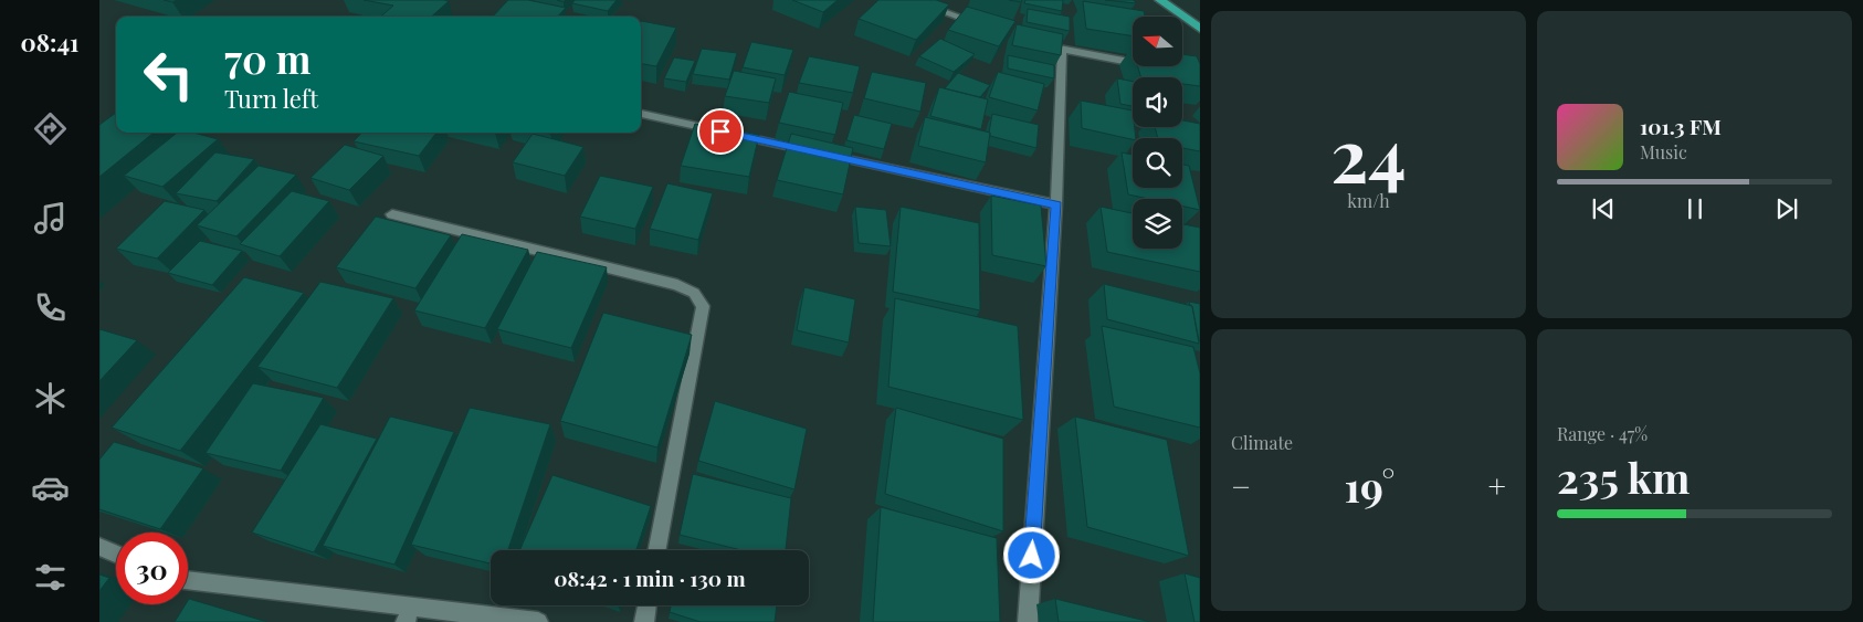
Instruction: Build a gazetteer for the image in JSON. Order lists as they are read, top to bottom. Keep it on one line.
{"north":"left","page":{"tabs":"08:41","tile":[["24","km/h"],"Climate",["Range · 47%","235 km"]],"turn":["70 m","Turn left"],"song":["101.3 FM","Music"],"heat":["−","19°","+"],"limit":"30","trip":"08:42 · 1 min · 130 m"}}
